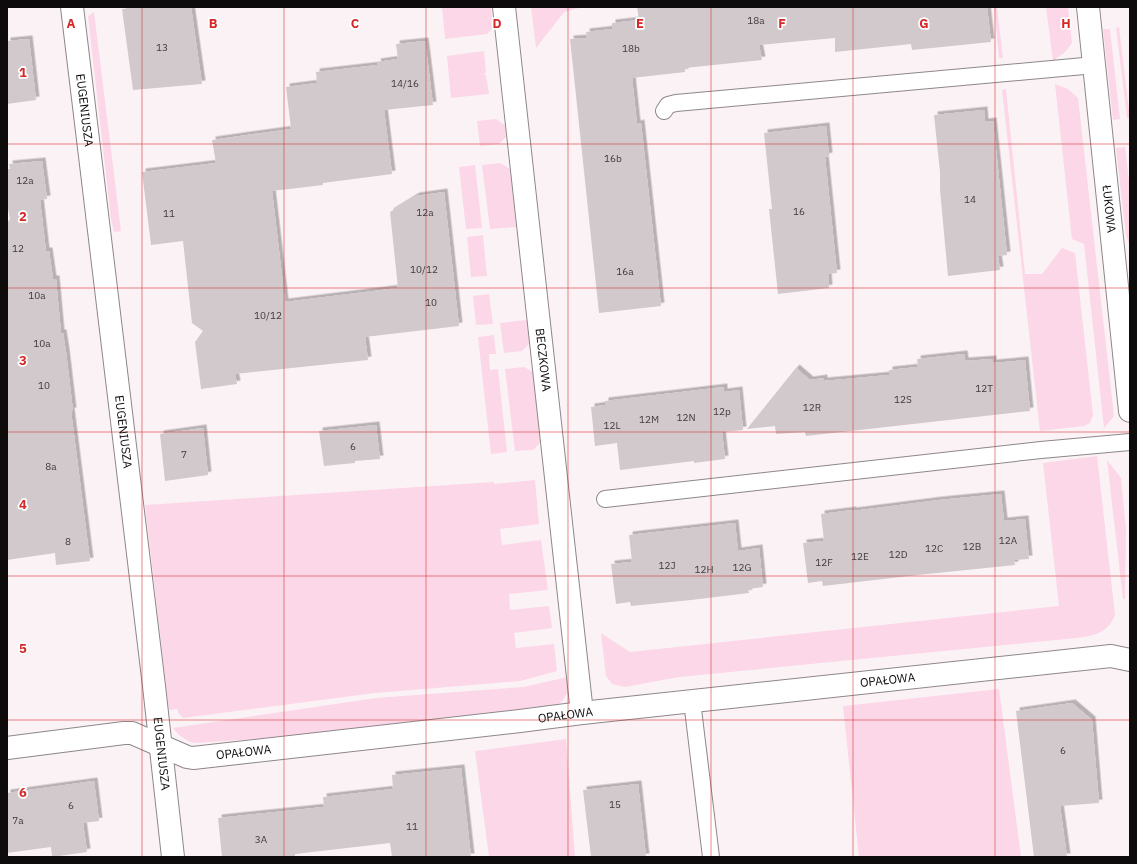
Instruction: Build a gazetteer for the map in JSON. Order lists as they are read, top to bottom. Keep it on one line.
{"streets":{"street":["EUGENIUSZA","ŁUKOWA","BECZKOWA","OPAŁOWA"]},"crossings":[["EUGENIUSZA","OPAŁOWA"],["BECZKOWA","OPAŁOWA"]],"house_numbers":["18a","13","18b","14/16","16b","12a","14","16","12a","11","12","10/12","16a","10a","10","10/12","10a","10","12T","12S","12R","12p","12N","12M","12L","6","7","8a","12A","8","12B","12C","12D","12E","12F","12J","12G","12H","6","15","6","7a","11","3A"],"grid":{"columns":["A","B","C","D","E","F","G","H"],"rows":["1","2","3","4","5","6"]}}
